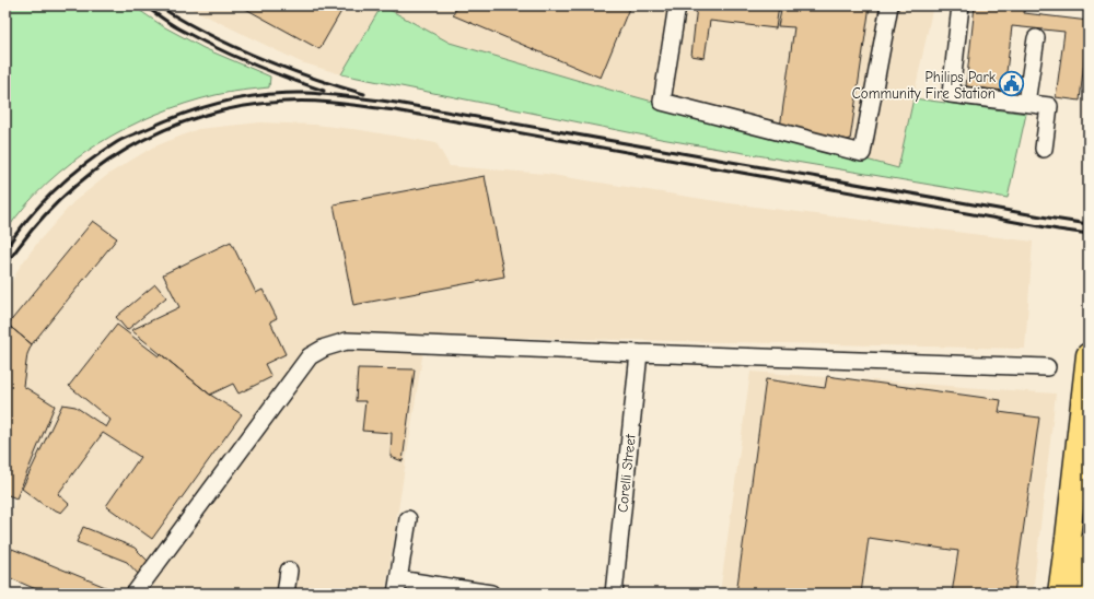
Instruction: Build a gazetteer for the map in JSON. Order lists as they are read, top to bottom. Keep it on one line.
{"streets":{"street":["Corelli Street"]},"places":{"public building":["Philips Park Community Fire Station"]}}
